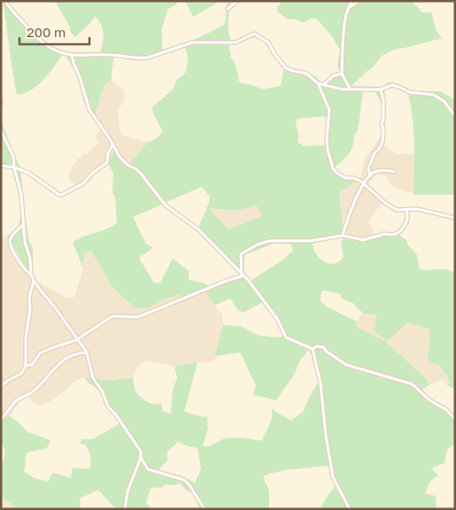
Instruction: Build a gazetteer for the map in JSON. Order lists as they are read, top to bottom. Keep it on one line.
{"scale_bar":"200 m"}
